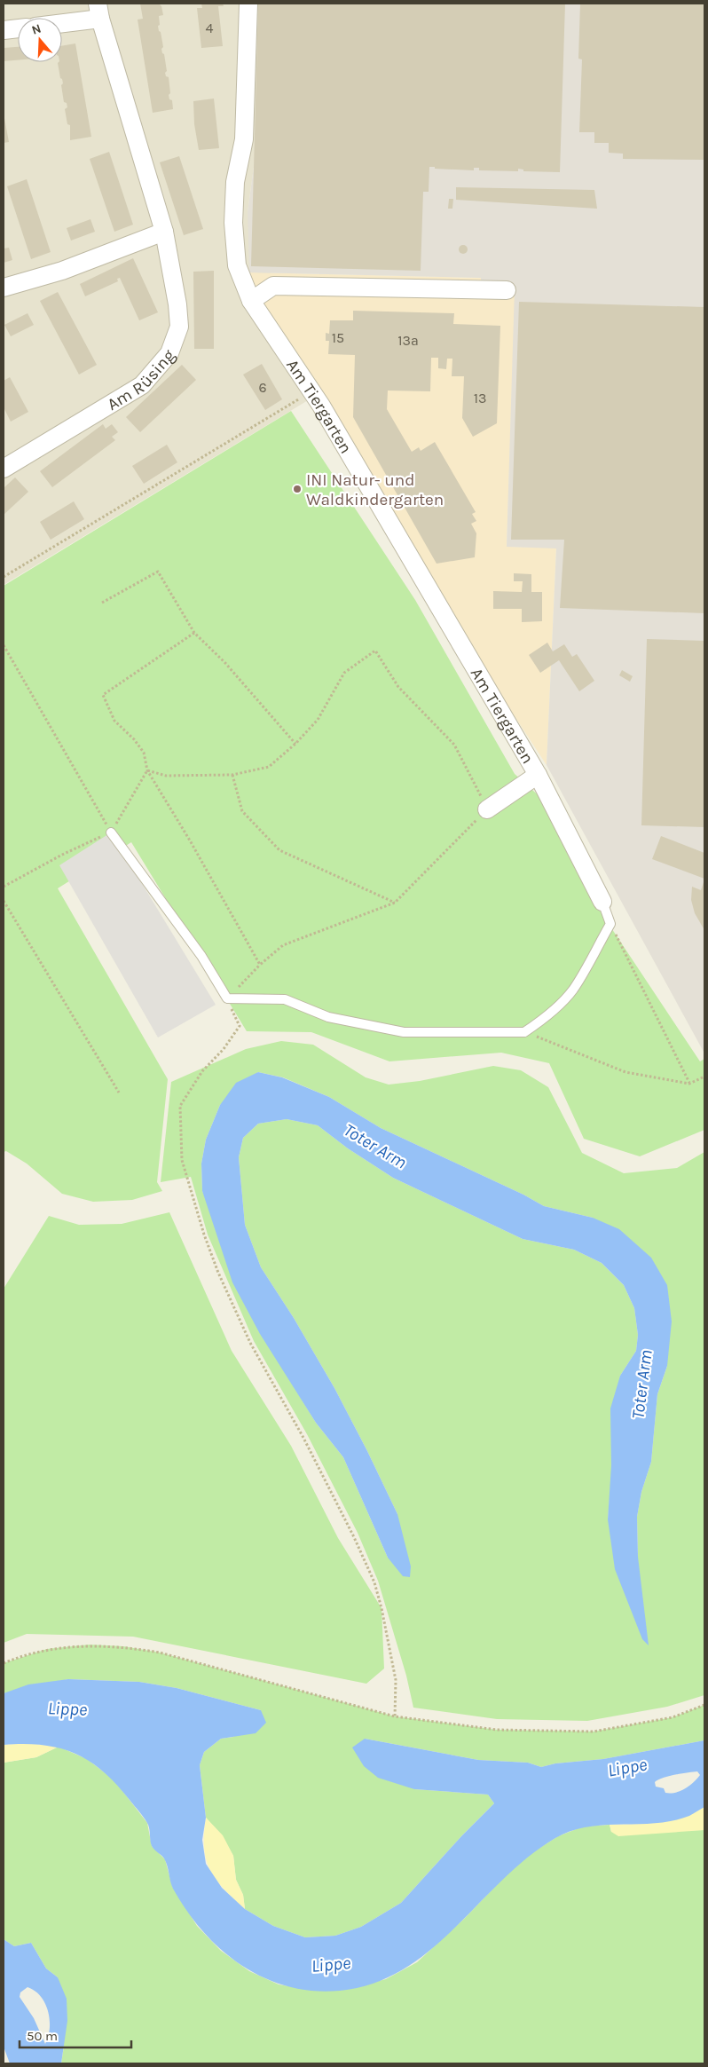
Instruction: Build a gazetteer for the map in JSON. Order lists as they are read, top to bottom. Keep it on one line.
{"streets":{"street":["Am Rüsing","Am Tiergarten"]},"water":["Toter Arm","Lippe"],"places":["INI Natur- und Waldkindergarten"],"house_numbers":["4","15","13a","6","13"],"scale_bar":"50 m","north":"top"}
